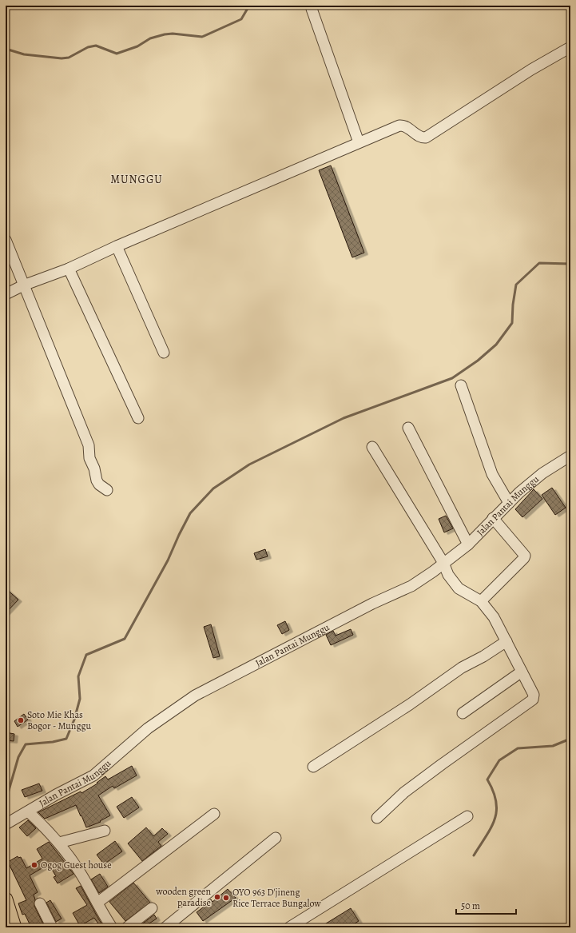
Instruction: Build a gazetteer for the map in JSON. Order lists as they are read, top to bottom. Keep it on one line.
{"streets":{"street":["Jalan Pantai Munggu"]},"districts":["MUNGGU"],"places":["Soto Mie Khas Bogor - Munggu","Ogog Guest house","wooden green paradise","OYO 963 D'jineng Rice Terrace Bungalow"],"scale_bar":"50 m"}
